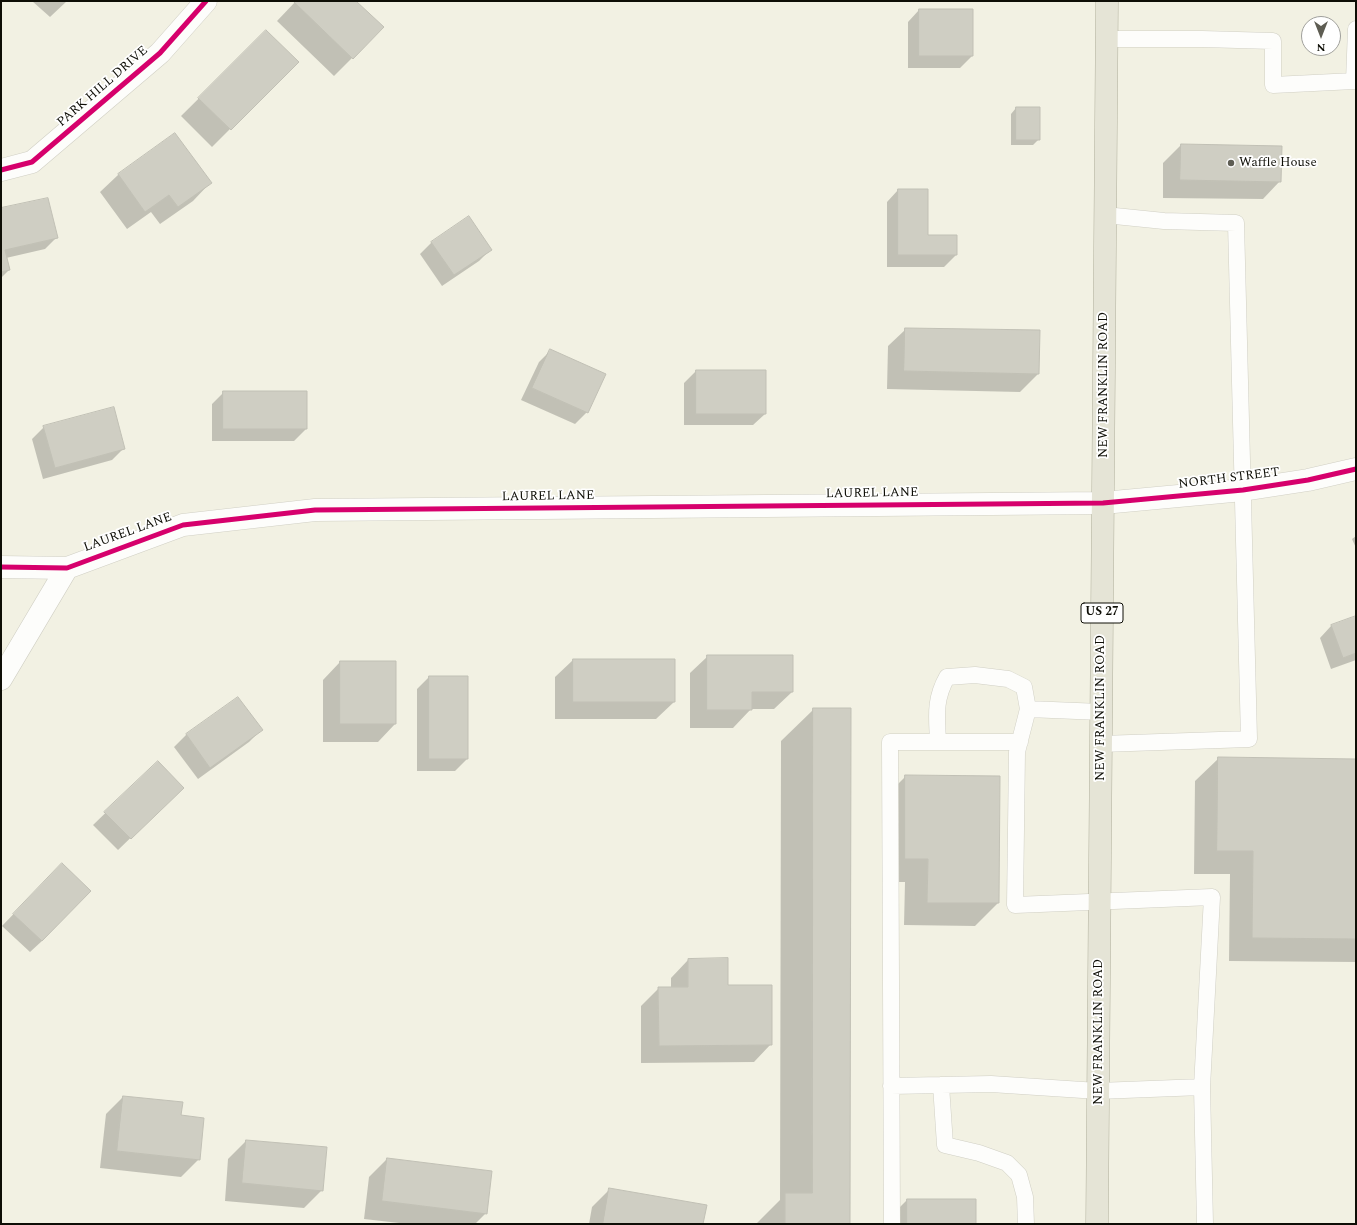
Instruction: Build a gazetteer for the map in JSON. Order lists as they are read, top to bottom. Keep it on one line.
{"streets":{"highway":["NEW FRANKLIN ROAD","US 27"],"street":["PARK HILL DRIVE","NORTH STREET","LAUREL LANE"]},"crossings":[["NEW FRANKLIN ROAD","NORTH STREET"],["NEW FRANKLIN ROAD","LAUREL LANE"],["NORTH STREET","LAUREL LANE"]],"places":["Waffle House"],"north":"bottom"}
